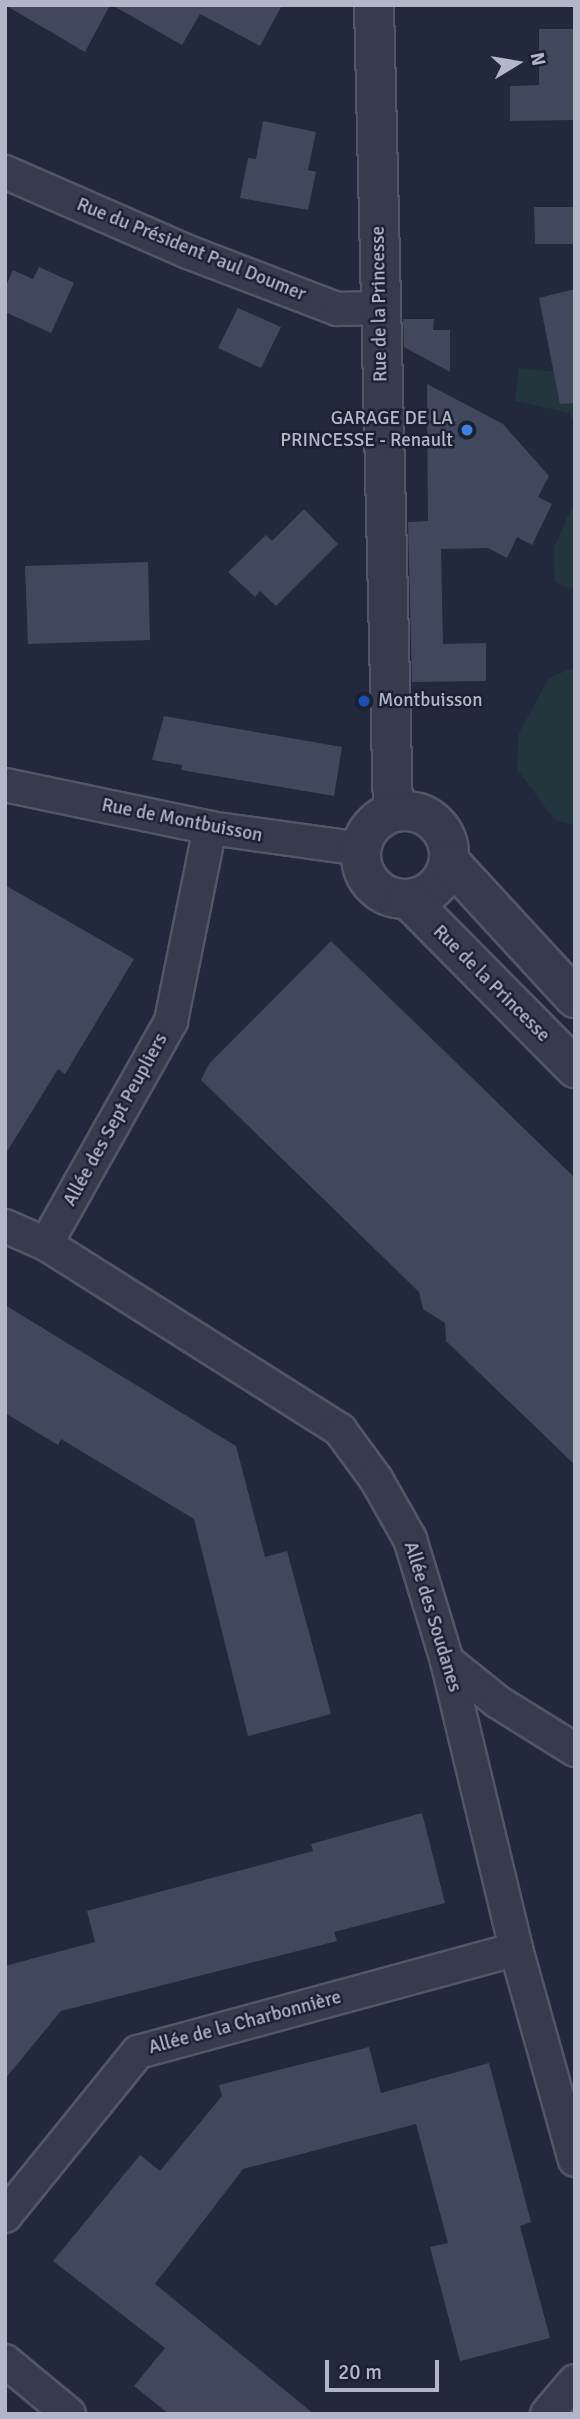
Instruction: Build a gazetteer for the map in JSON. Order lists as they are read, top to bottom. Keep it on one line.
{"streets":{"street":["Rue du Président Paul Doumer","Rue de la Princesse","Rue de Montbuisson","Allée des Sept Peupliers","Allée des Soudanes","Allée de la Charbonnière"]},"crossings":[["Rue du Président Paul Doumer","Rue de la Princesse"],["Rue de la Princesse","Rue de Montbuisson"],["Rue de Montbuisson","Allée des Sept Peupliers"],["Allée des Sept Peupliers","Allée des Soudanes"],["Allée des Soudanes","Allée de la Charbonnière"]],"places":["GARAGE DE LA PRINCESSE - Renault","Montbuisson"],"scale_bar":"20 m","north":"right"}
